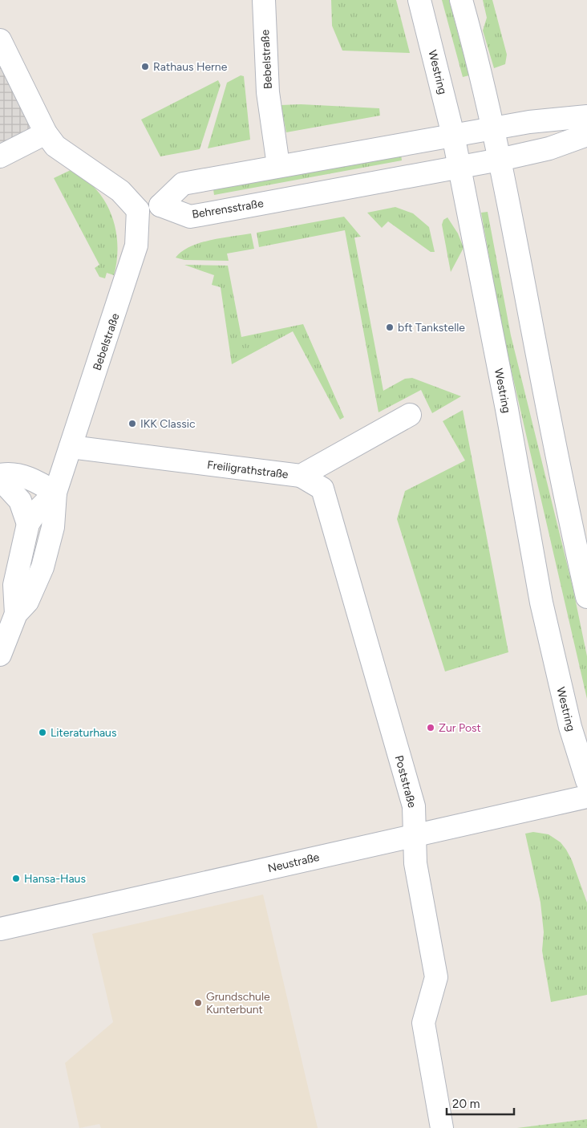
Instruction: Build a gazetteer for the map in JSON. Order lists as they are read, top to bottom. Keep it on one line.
{"streets":{"street":["Bebelstraße","Westring","Behrensstraße","Freiligrathstraße","Poststraße","Neustraße"]},"crossings":[["Bebelstraße","Freiligrathstraße"],["Westring","Behrensstraße"],["Freiligrathstraße","Poststraße"],["Poststraße","Neustraße"]],"places":["Rathaus Herne","bft Tankstelle","IKK Classic","Zur Post","Literaturhaus","Hansa-Haus","Grundschule Kunterbunt"],"scale_bar":"20 m"}
